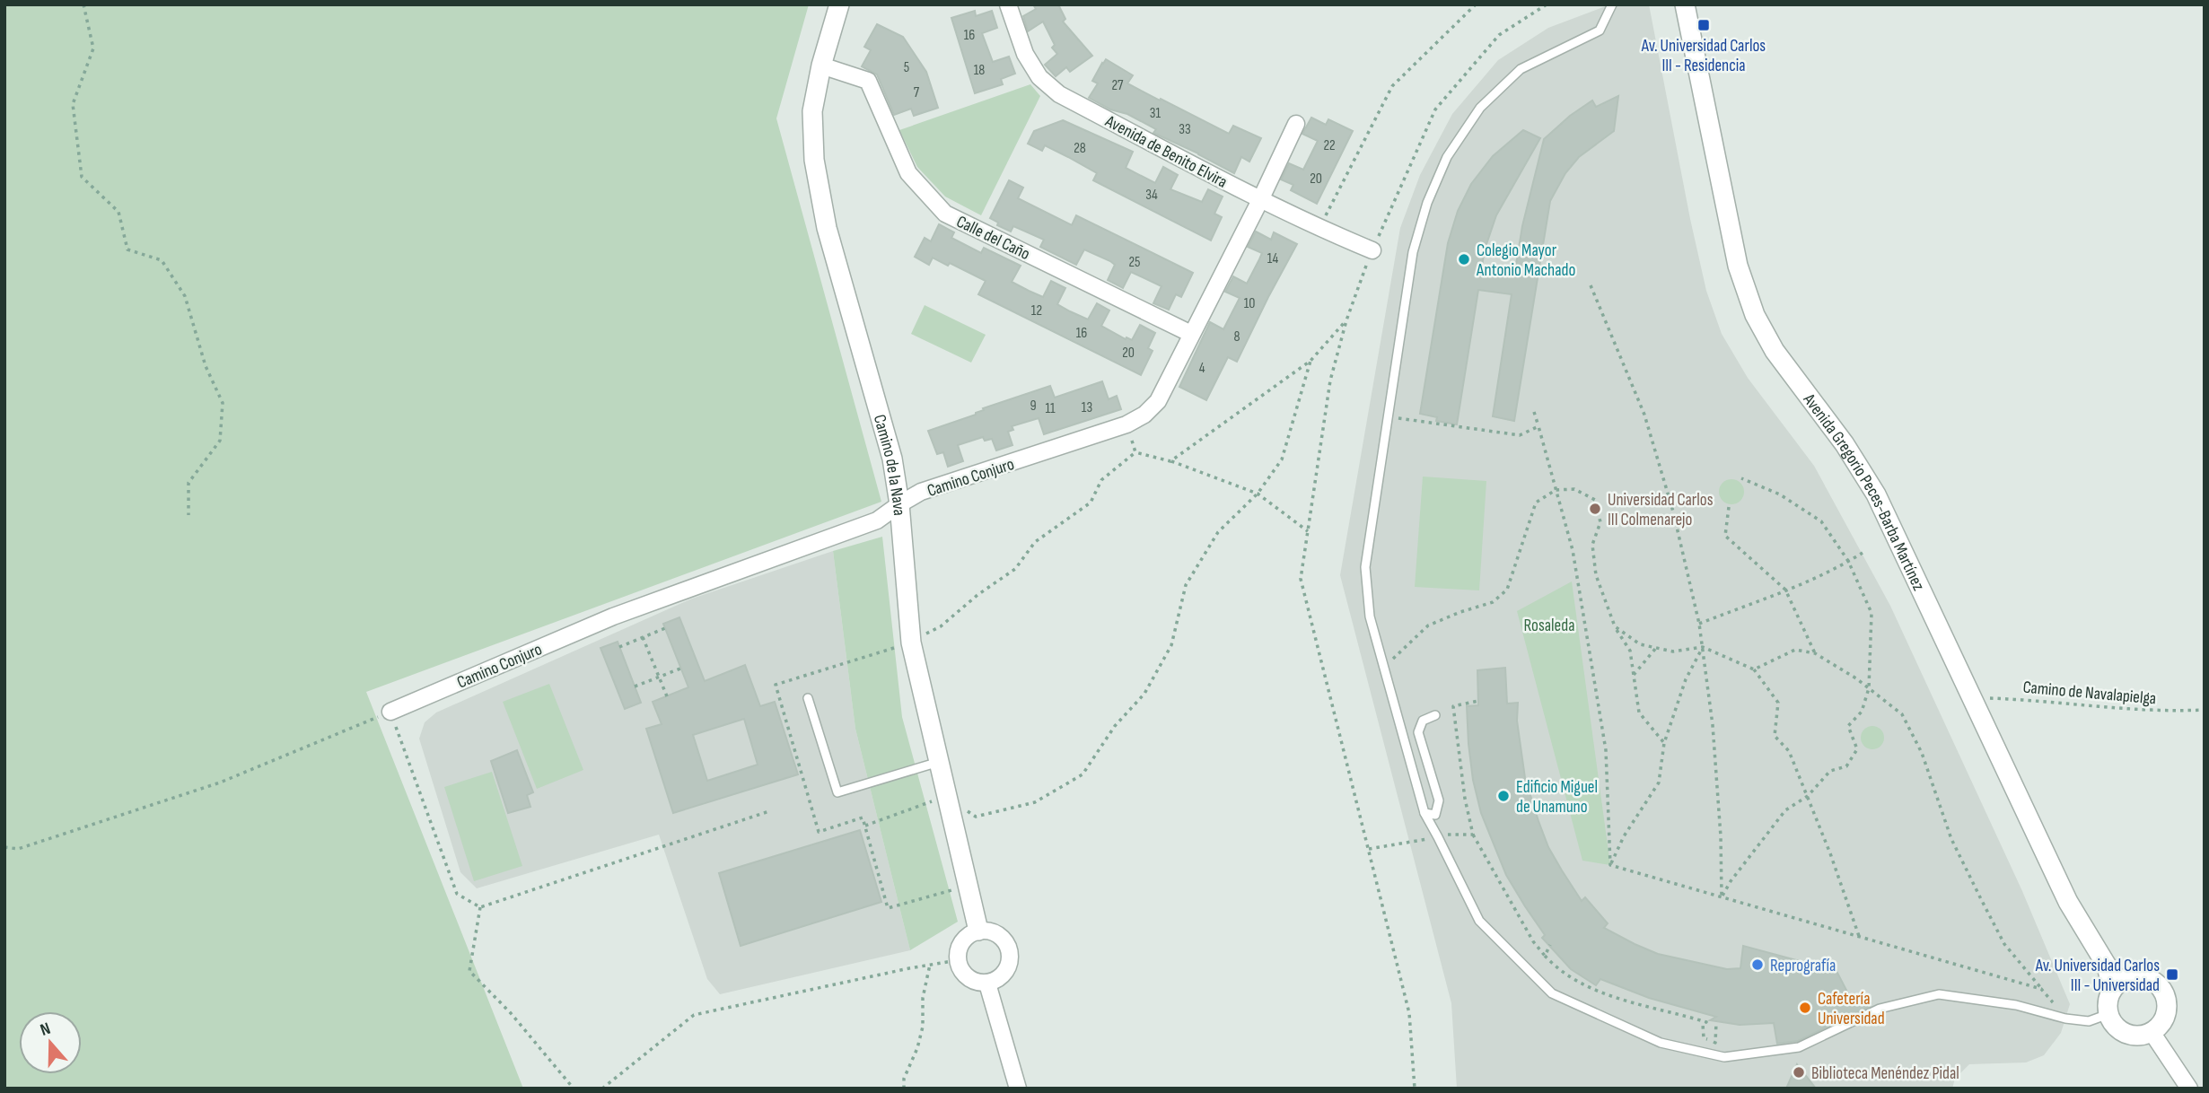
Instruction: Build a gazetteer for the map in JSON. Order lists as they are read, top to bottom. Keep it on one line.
{"streets":{"street":["Avenida de Benito Elvira","Calle del Caño","Camino de la Nava","Camino Conjuro","Avenida Gregorio Peces-Barba Martínez"],"path":["Camino de Navalapielga"]},"crossings":[["Avenida de Benito Elvira","Camino Conjuro"],["Calle del Caño","Camino de la Nava"],["Calle del Caño","Camino Conjuro"],["Camino de la Nava","Camino Conjuro"],["Avenida Gregorio Peces-Barba Martínez","Camino de Navalapielga"]],"parks":["Rosaleda"],"places":{"transit":["Av. Universidad Carlos III - Residencia","Av. Universidad Carlos III - Universidad"],"other":["Colegio Mayor Antonio Machado","Universidad Carlos III Colmenarejo","Edificio Miguel de Unamuno","Reprografía","Cafetería Universidad","Biblioteca Menéndez Pidal"]},"house_numbers":["16","5","18","27","7","31","33","22","28","20","34","14","25","10","12","16","8","20","4","9","13","11"],"north":"top"}
